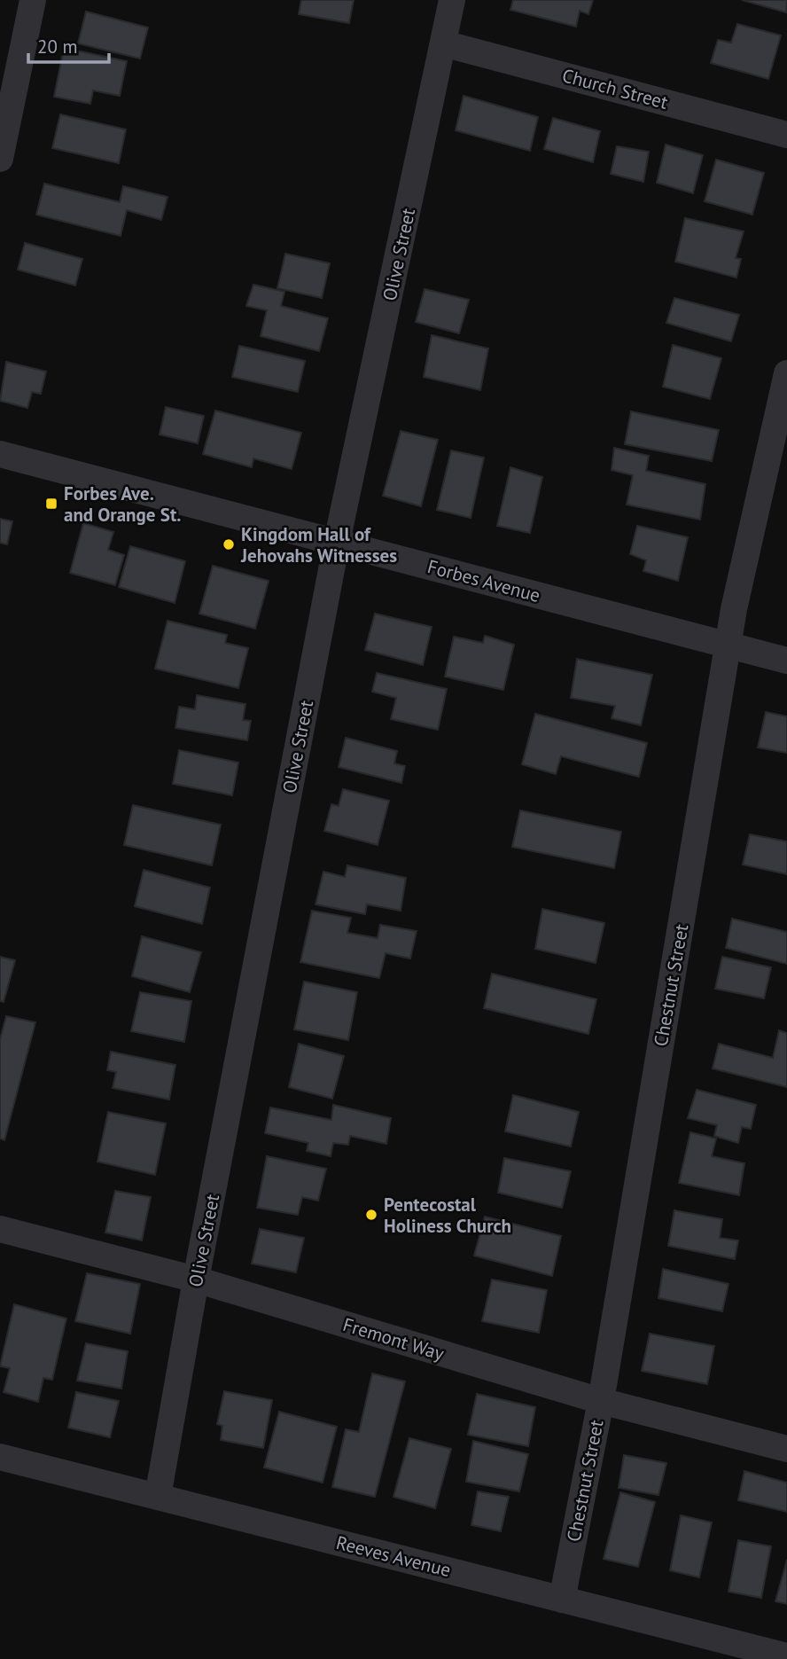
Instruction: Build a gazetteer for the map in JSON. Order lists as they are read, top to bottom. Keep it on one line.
{"streets":{"street":["Church Street","Olive Street","Forbes Avenue","Chestnut Street","Fremont Way","Reeves Avenue"]},"crossings":[["Church Street","Olive Street"],["Olive Street","Forbes Avenue"],["Olive Street","Fremont Way"],["Olive Street","Reeves Avenue"],["Forbes Avenue","Chestnut Street"],["Chestnut Street","Fremont Way"],["Chestnut Street","Reeves Avenue"]],"places":{"transit":["Forbes Ave. and Orange St."],"other":["Kingdom Hall of Jehovahs Witnesses","Pentecostal Holiness Church"]},"scale_bar":"20 m"}
